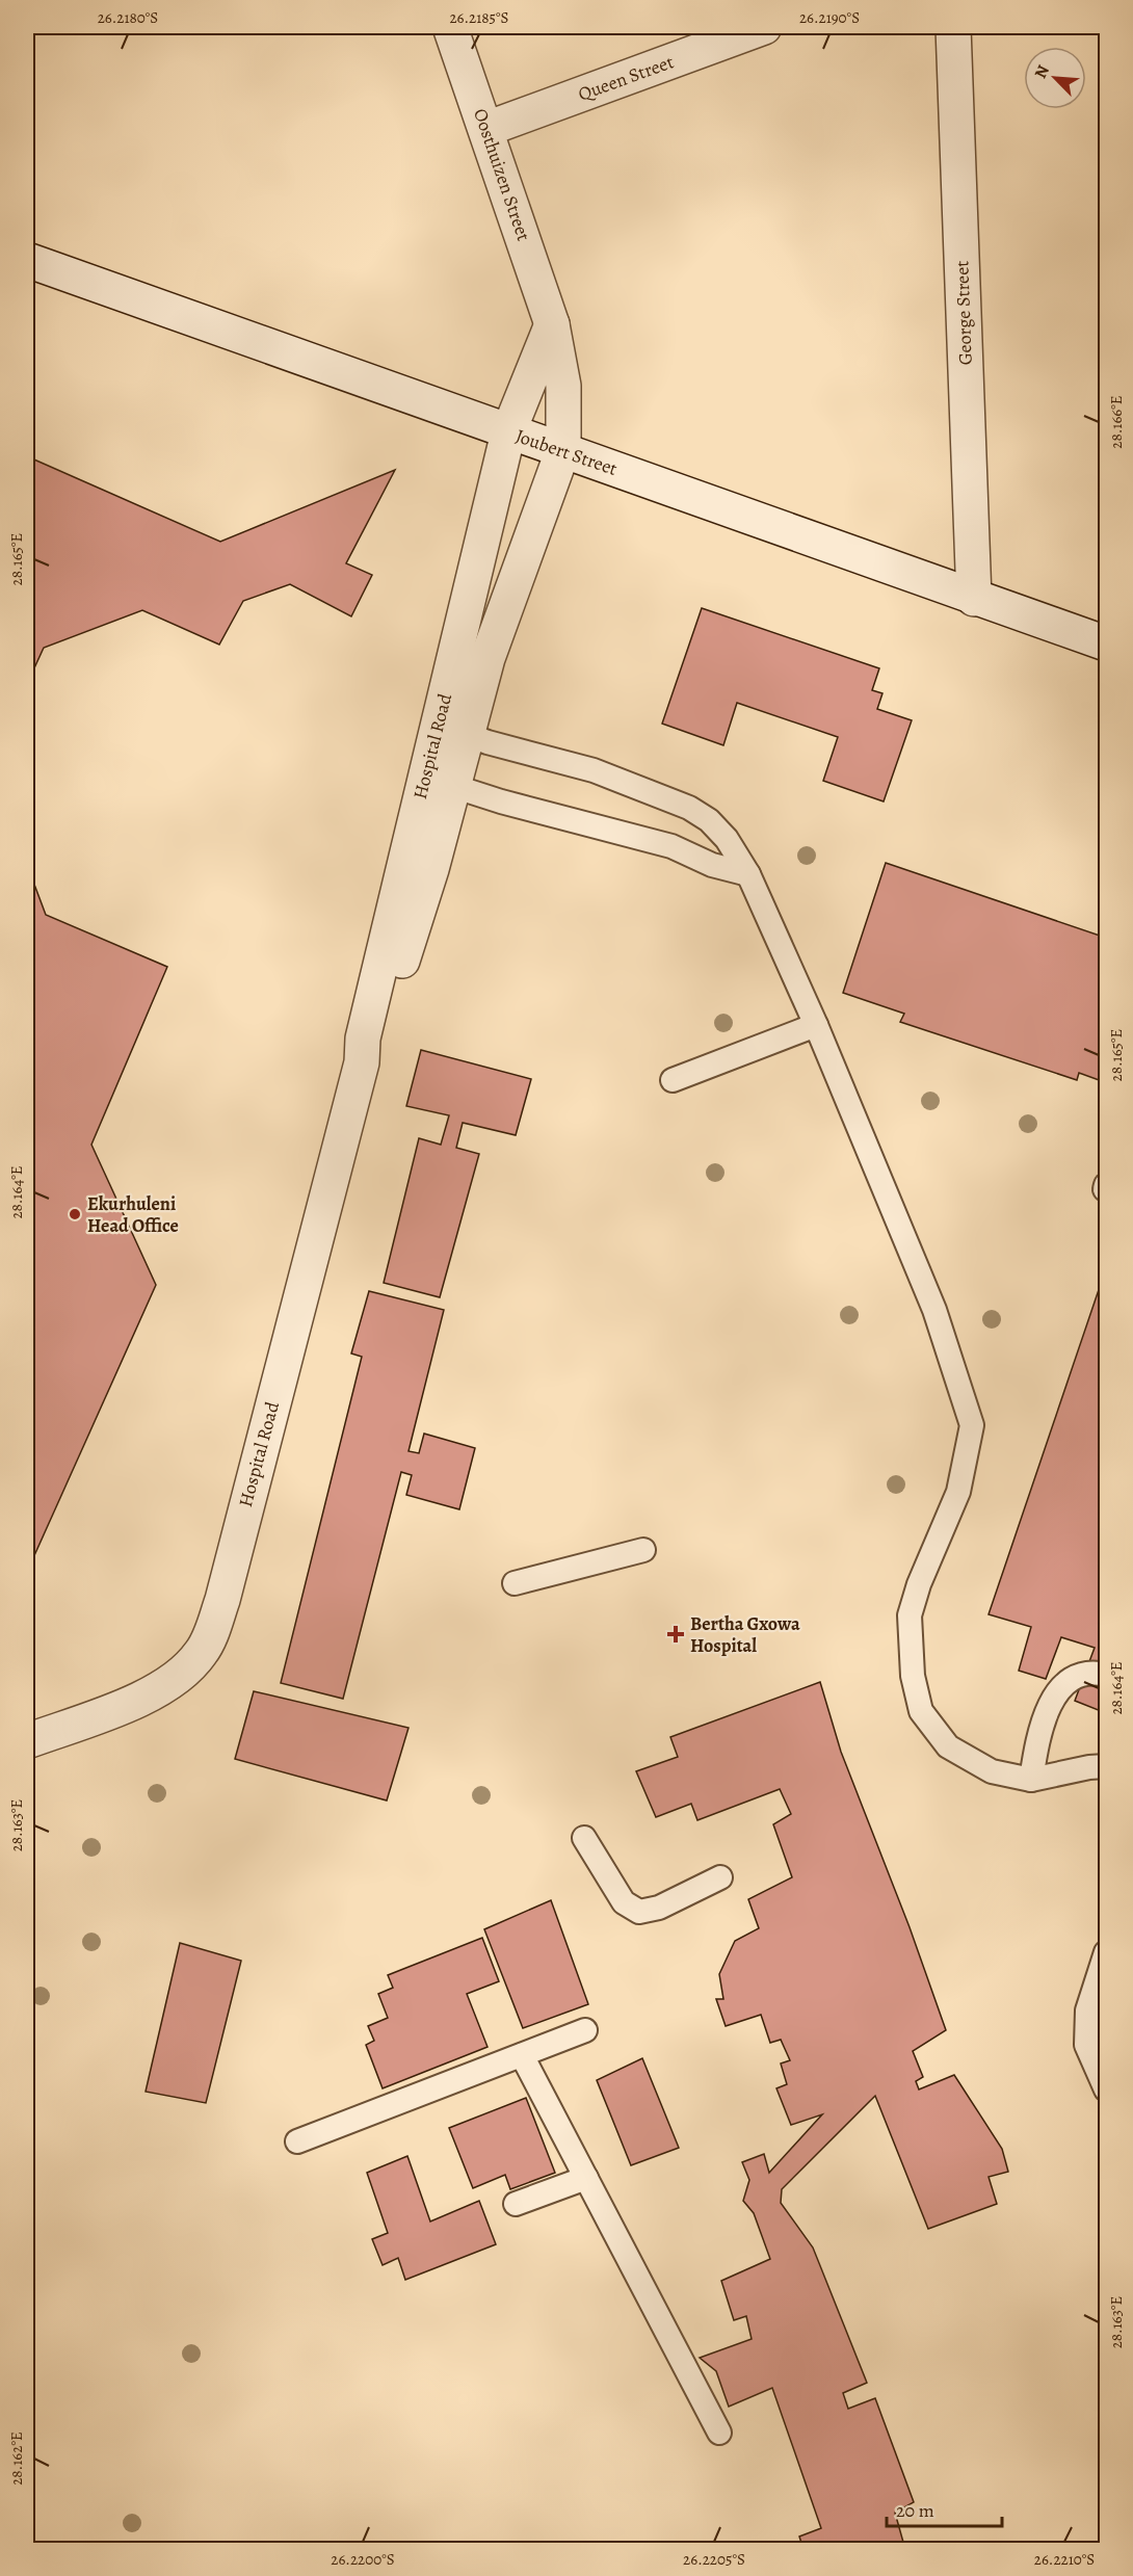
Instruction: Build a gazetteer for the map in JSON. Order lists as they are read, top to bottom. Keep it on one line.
{"streets":{"street":["Queen Street","Oosthuizen Street","George Street","Joubert Street","Hospital Road"]},"crossings":[["Queen Street","Oosthuizen Street"],["Oosthuizen Street","Joubert Street"],["Oosthuizen Street","Hospital Road"],["George Street","Joubert Street"],["Joubert Street","Hospital Road"]],"places":{"other":["Ekurhuleni Head Office"],"health":["Bertha Gxowa Hospital"]},"scale_bar":"20 m","north":"top left","coordinates":["26.2180°S","26.2185°S","26.2190°S","28.166°E","28.165°E","28.164°E","28.163°E","28.162°E","26.2200°S","26.2205°S","26.2210°S"]}
